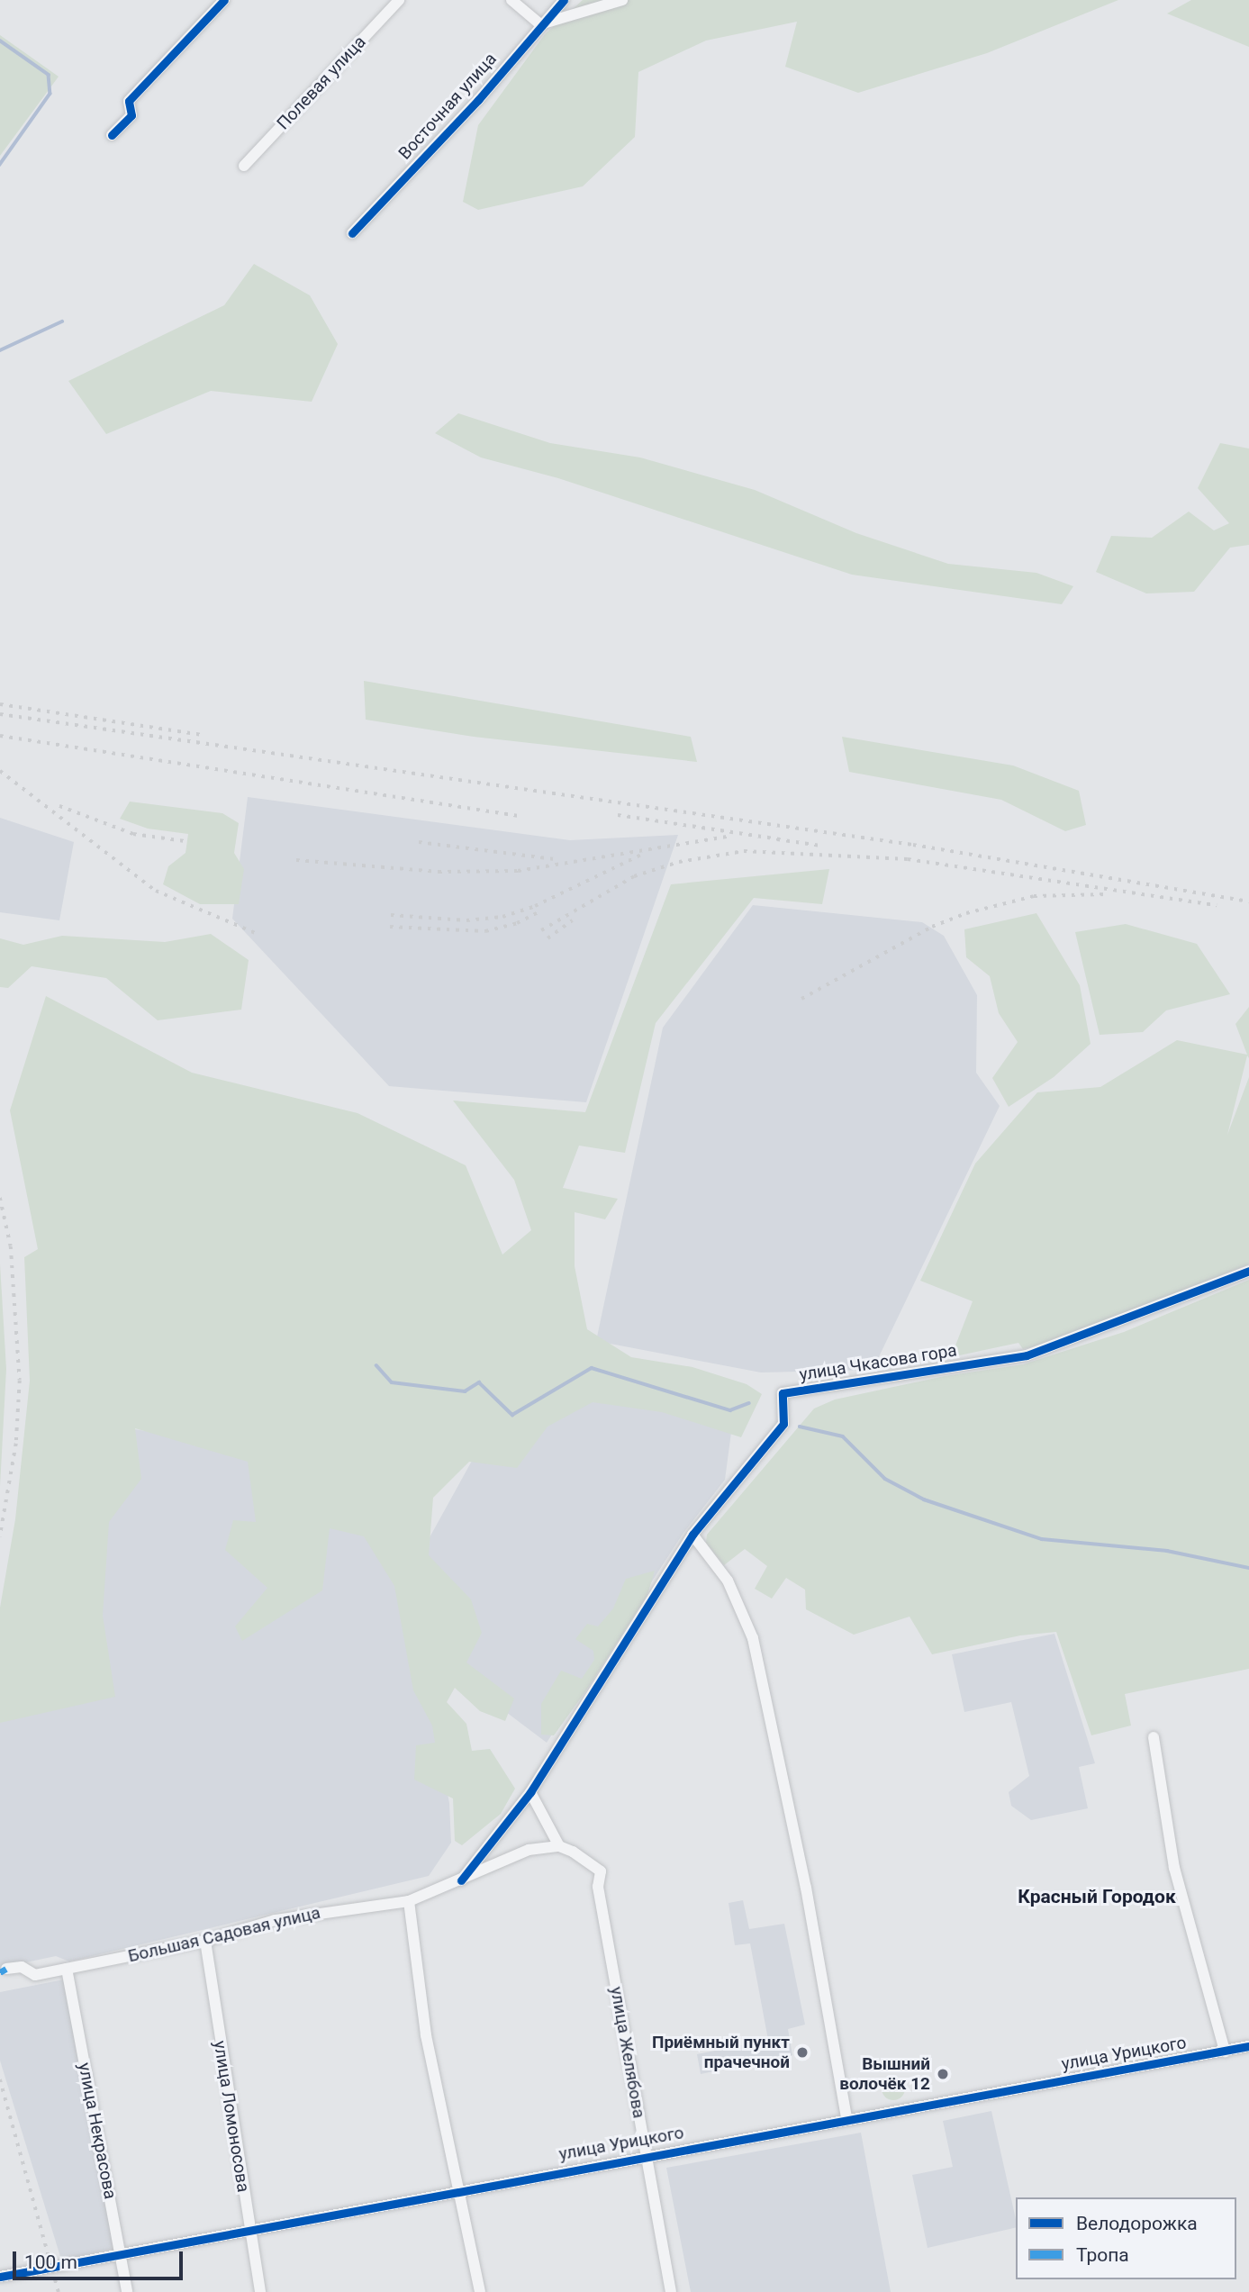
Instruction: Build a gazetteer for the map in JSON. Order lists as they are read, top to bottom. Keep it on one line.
{"streets":{"street":["Полевая улица","Восточная улица","улица Чкасова гора","Большая Садовая улица","улица Желябова","улица Урицкого","улица Ломоносова","улица Некрасова"]},"crossings":[["улица Чкасова гора","Большая Садовая улица"],["Большая Садовая улица","улица Желябова"],["Большая Садовая улица","улица Ломоносова"],["Большая Садовая улица","улица Некрасова"],["улица Желябова","улица Урицкого"],["улица Урицкого","улица Ломоносова"],["улица Урицкого","улица Некрасова"]],"districts":["Красный Городок"],"places":["Приёмный пункт прачечной","Вышний волочёк 12"],"legend":["Велодорожка","Тропа"],"scale_bar":"100 m"}
